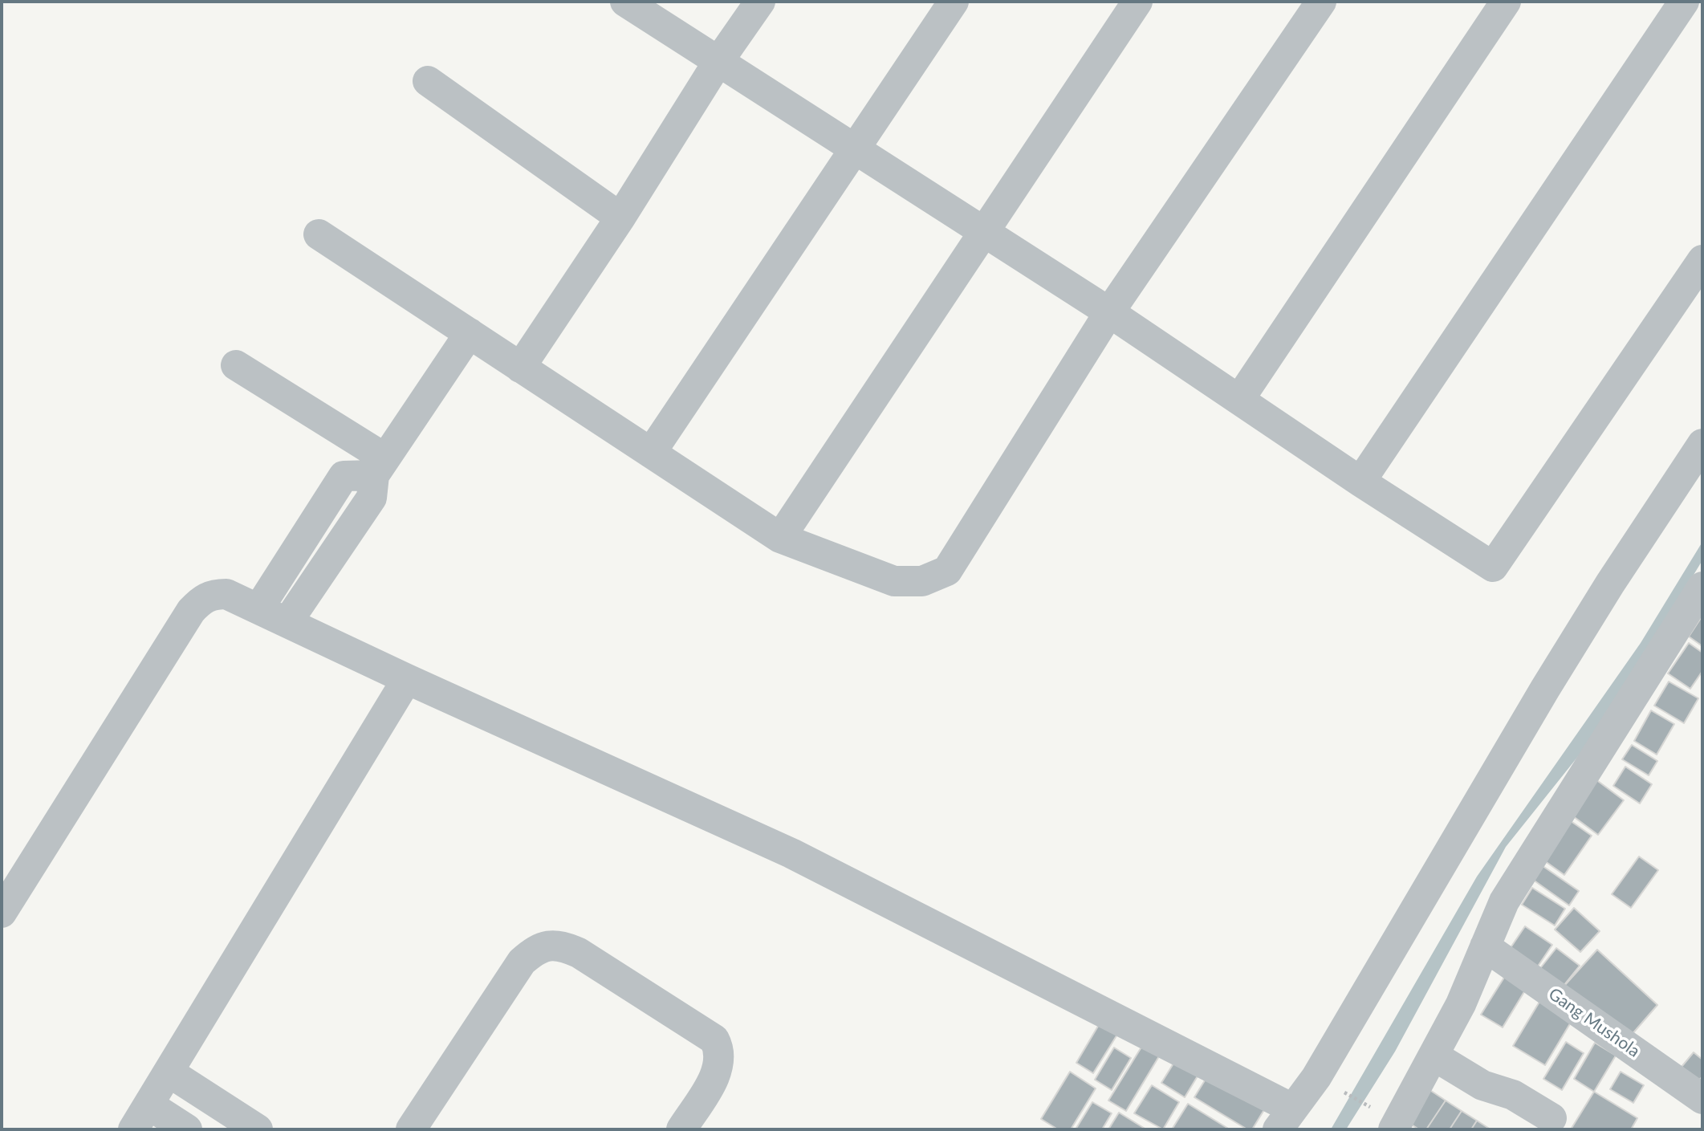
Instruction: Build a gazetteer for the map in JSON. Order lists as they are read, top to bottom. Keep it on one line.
{"streets":{"street":["Gang Mushola"]}}
